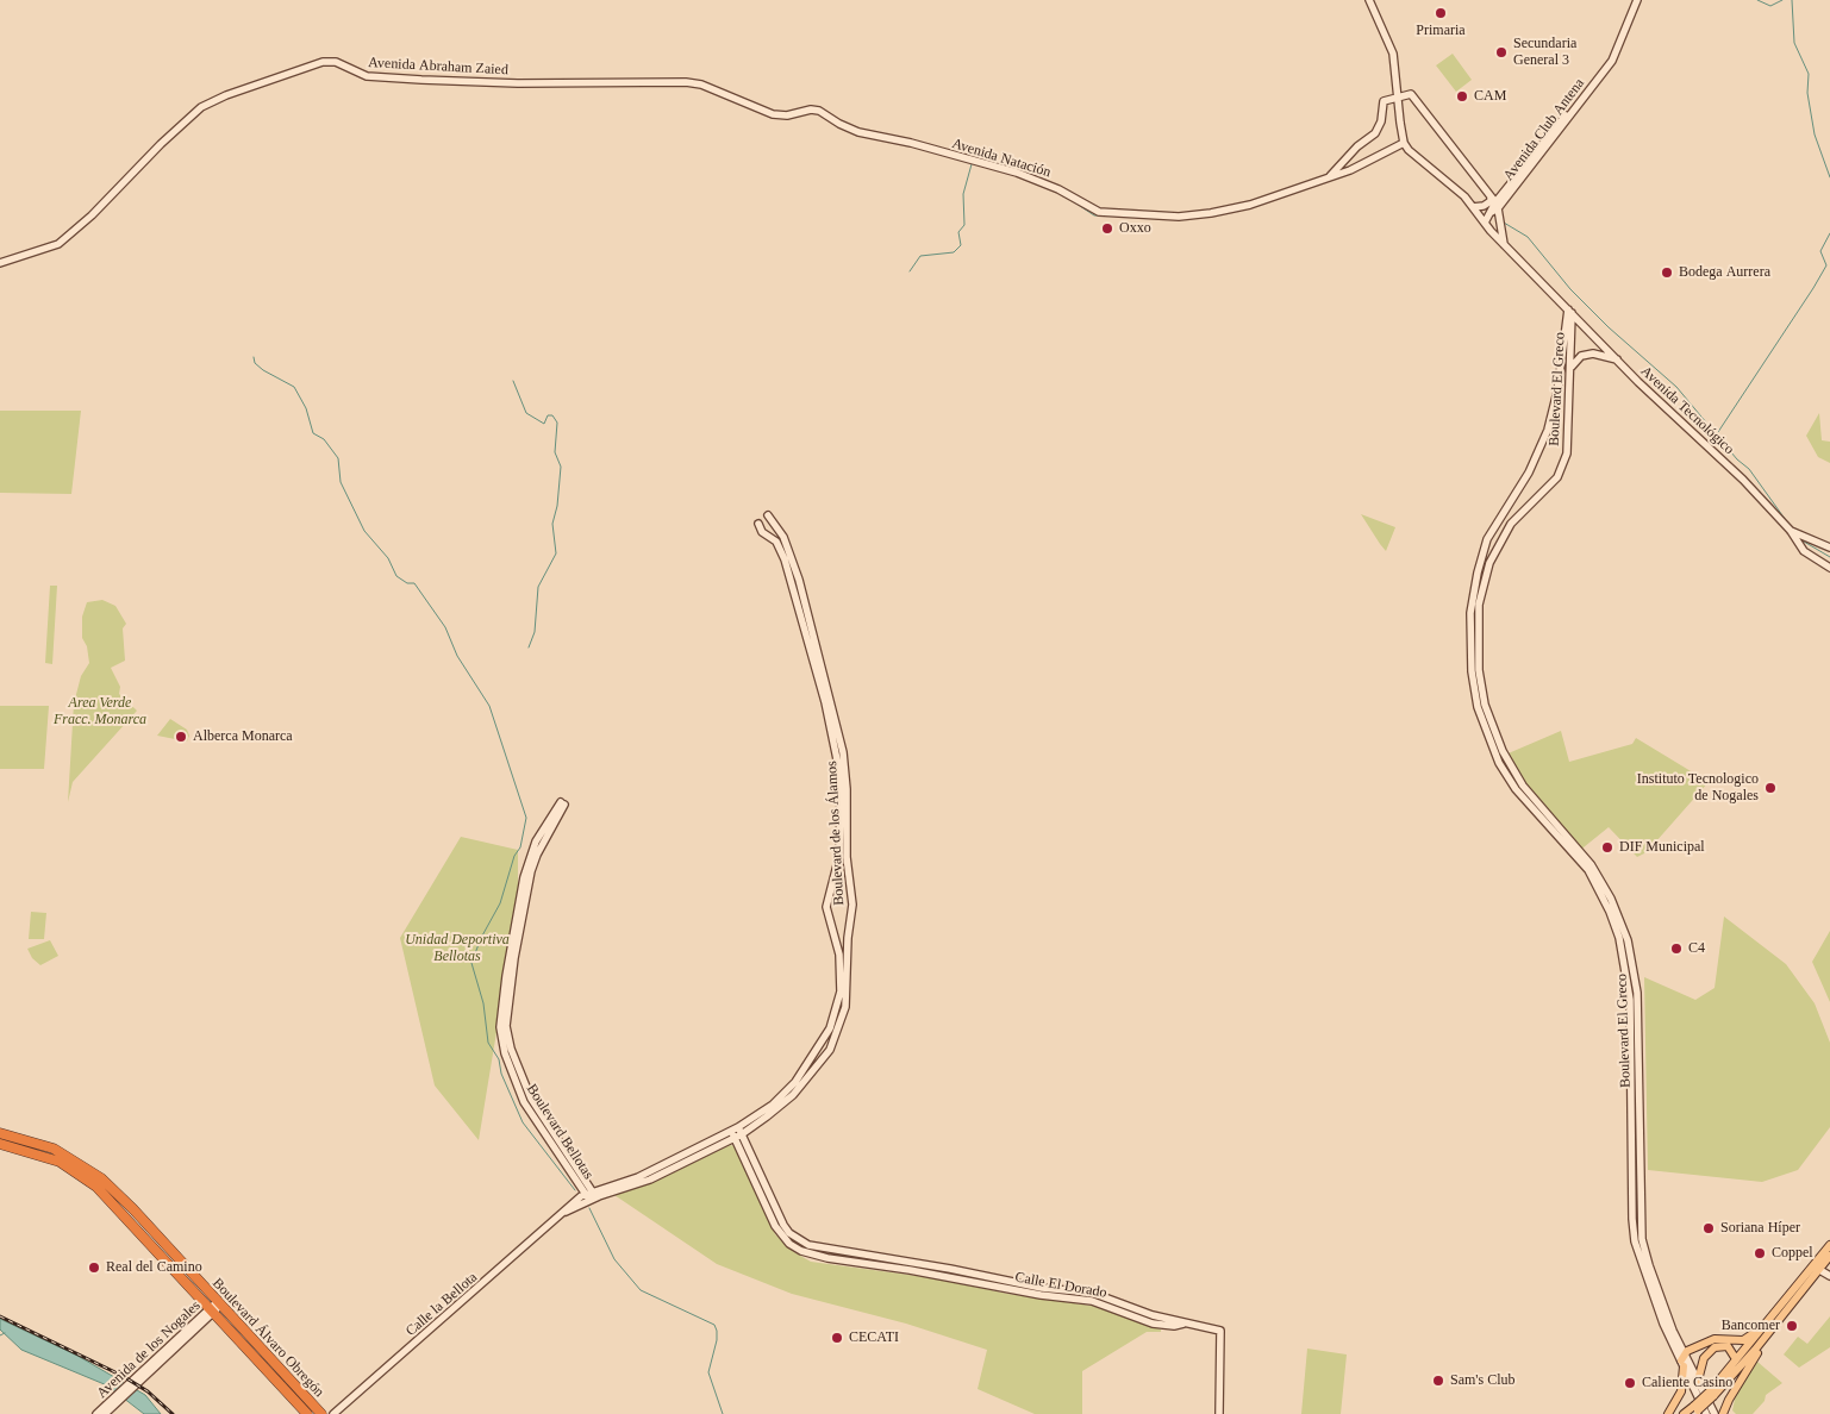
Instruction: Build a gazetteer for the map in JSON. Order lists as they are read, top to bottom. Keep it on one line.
{"streets":{"highway":["Boulevard Álvaro Obregón"],"street":["Avenida Abraham Zaied","Avenida Club Antena","Avenida Natación","Boulevard El Greco","Avenida Tecnológico","Boulevard de los Álamos","Boulevard Bellotas","Calle El Dorado","Calle la Bellota","Avenida de los Nogales"]},"crossings":[["Avenida Abraham Zaied","Avenida Natación"],["Avenida Club Antena","Avenida Tecnológico"],["Boulevard El Greco","Avenida Tecnológico"],["Boulevard de los Álamos","Boulevard Bellotas"],["Boulevard de los Álamos","Calle El Dorado"],["Boulevard de los Álamos","Calle la Bellota"],["Boulevard Bellotas","Calle la Bellota"],["Boulevard Álvaro Obregón","Avenida de los Nogales"]],"parks":["Area Verde Fracc. Monarca","Unidad Deportiva Bellotas"],"places":["Primaria","Secundaria General 3","CAM","Oxxo","Bodega Aurrera","Alberca Monarca","Instituto Tecnologico de Nogales","DIF Municipal","C4","Soriana Híper","Coppel","Real del Camino","Bancomer","CECATI","Sam's Club","Caliente Casino"]}
